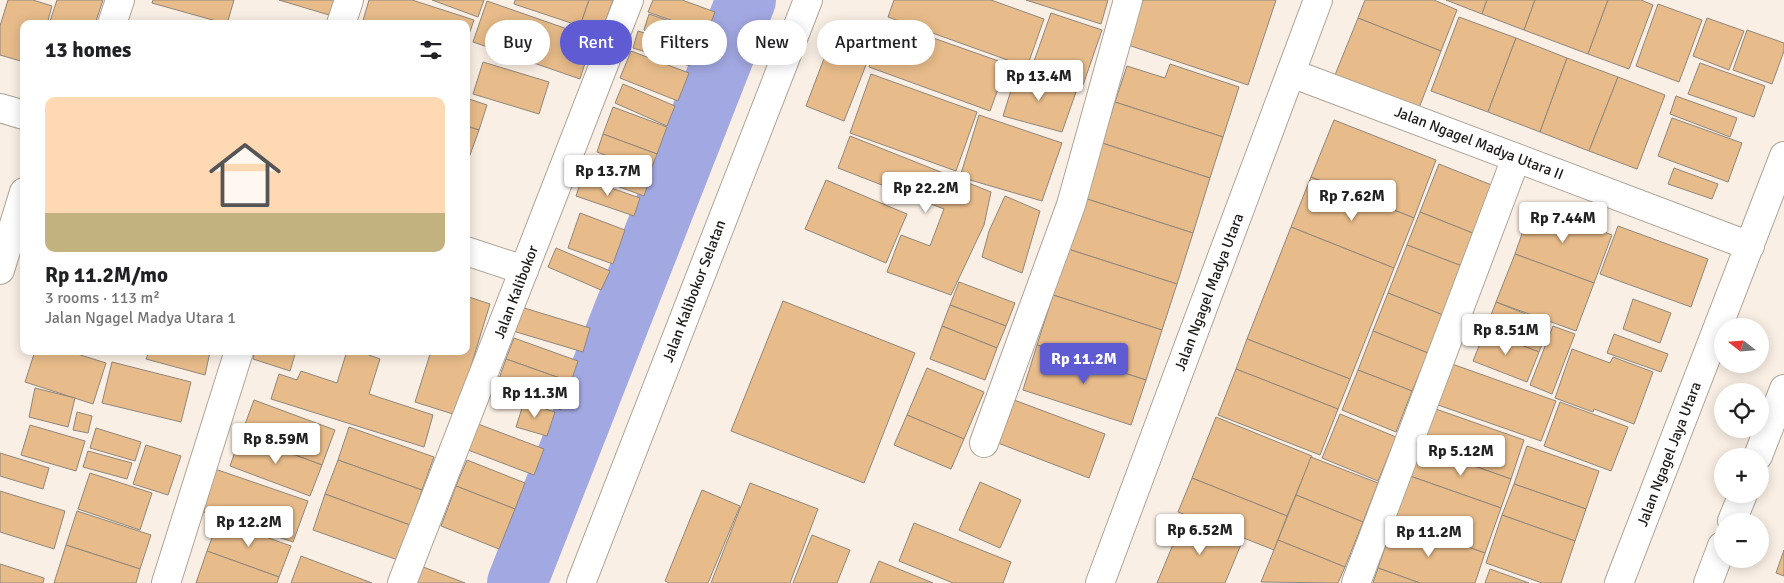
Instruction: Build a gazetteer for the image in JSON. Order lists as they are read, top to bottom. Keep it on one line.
{"streets":{"street":["Jalan Ngagel Madya Utara II","Jalan Kalibokor Selatan","Jalan Kalibokor","Jalan Ngagel Madya Utara","Jalan Ngagel Jaya Utara"]},"crossings":[["Jalan Ngagel Madya Utara II","Jalan Ngagel Madya Utara"],["Jalan Ngagel Madya Utara II","Jalan Ngagel Jaya Utara"]],"north":"left","page":{"chip":["Buy","Rent","Filters","New","Apartment"],"heading":"13 homes","price":["Rp 13.4M","Rp 13.7M","Rp 22.2M","Rp 7.62M","Rp 7.44M","Rp 8.51M","Rp 11.2M","Rp 11.3M","Rp 8.59M","Rp 5.12M","Rp 12.2M","Rp 6.52M","Rp 11.2M"],"list":[{"name":"Rp 11.2M/mo","note":"3 rooms · 113 m² · Jalan Ngagel Madya Utara 1"}],"map_buttons":["+","−"]}}
